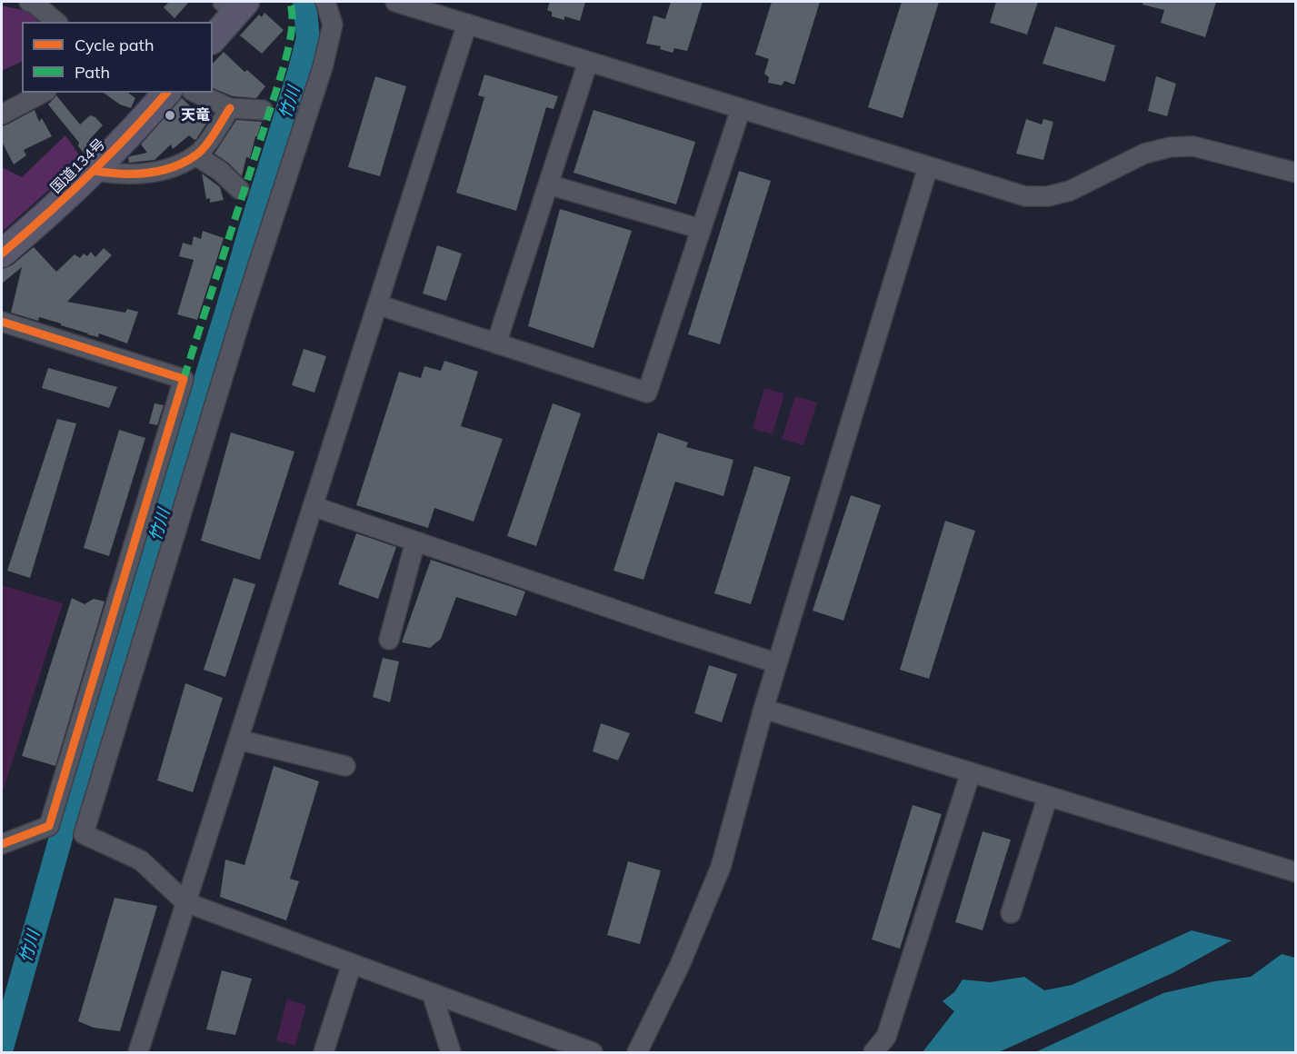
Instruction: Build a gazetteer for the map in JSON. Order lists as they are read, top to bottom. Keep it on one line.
{"streets":{"highway":["国道134号"]},"water":["竹川"],"places":["天竜"],"legend":["Cycle path","Path"]}
